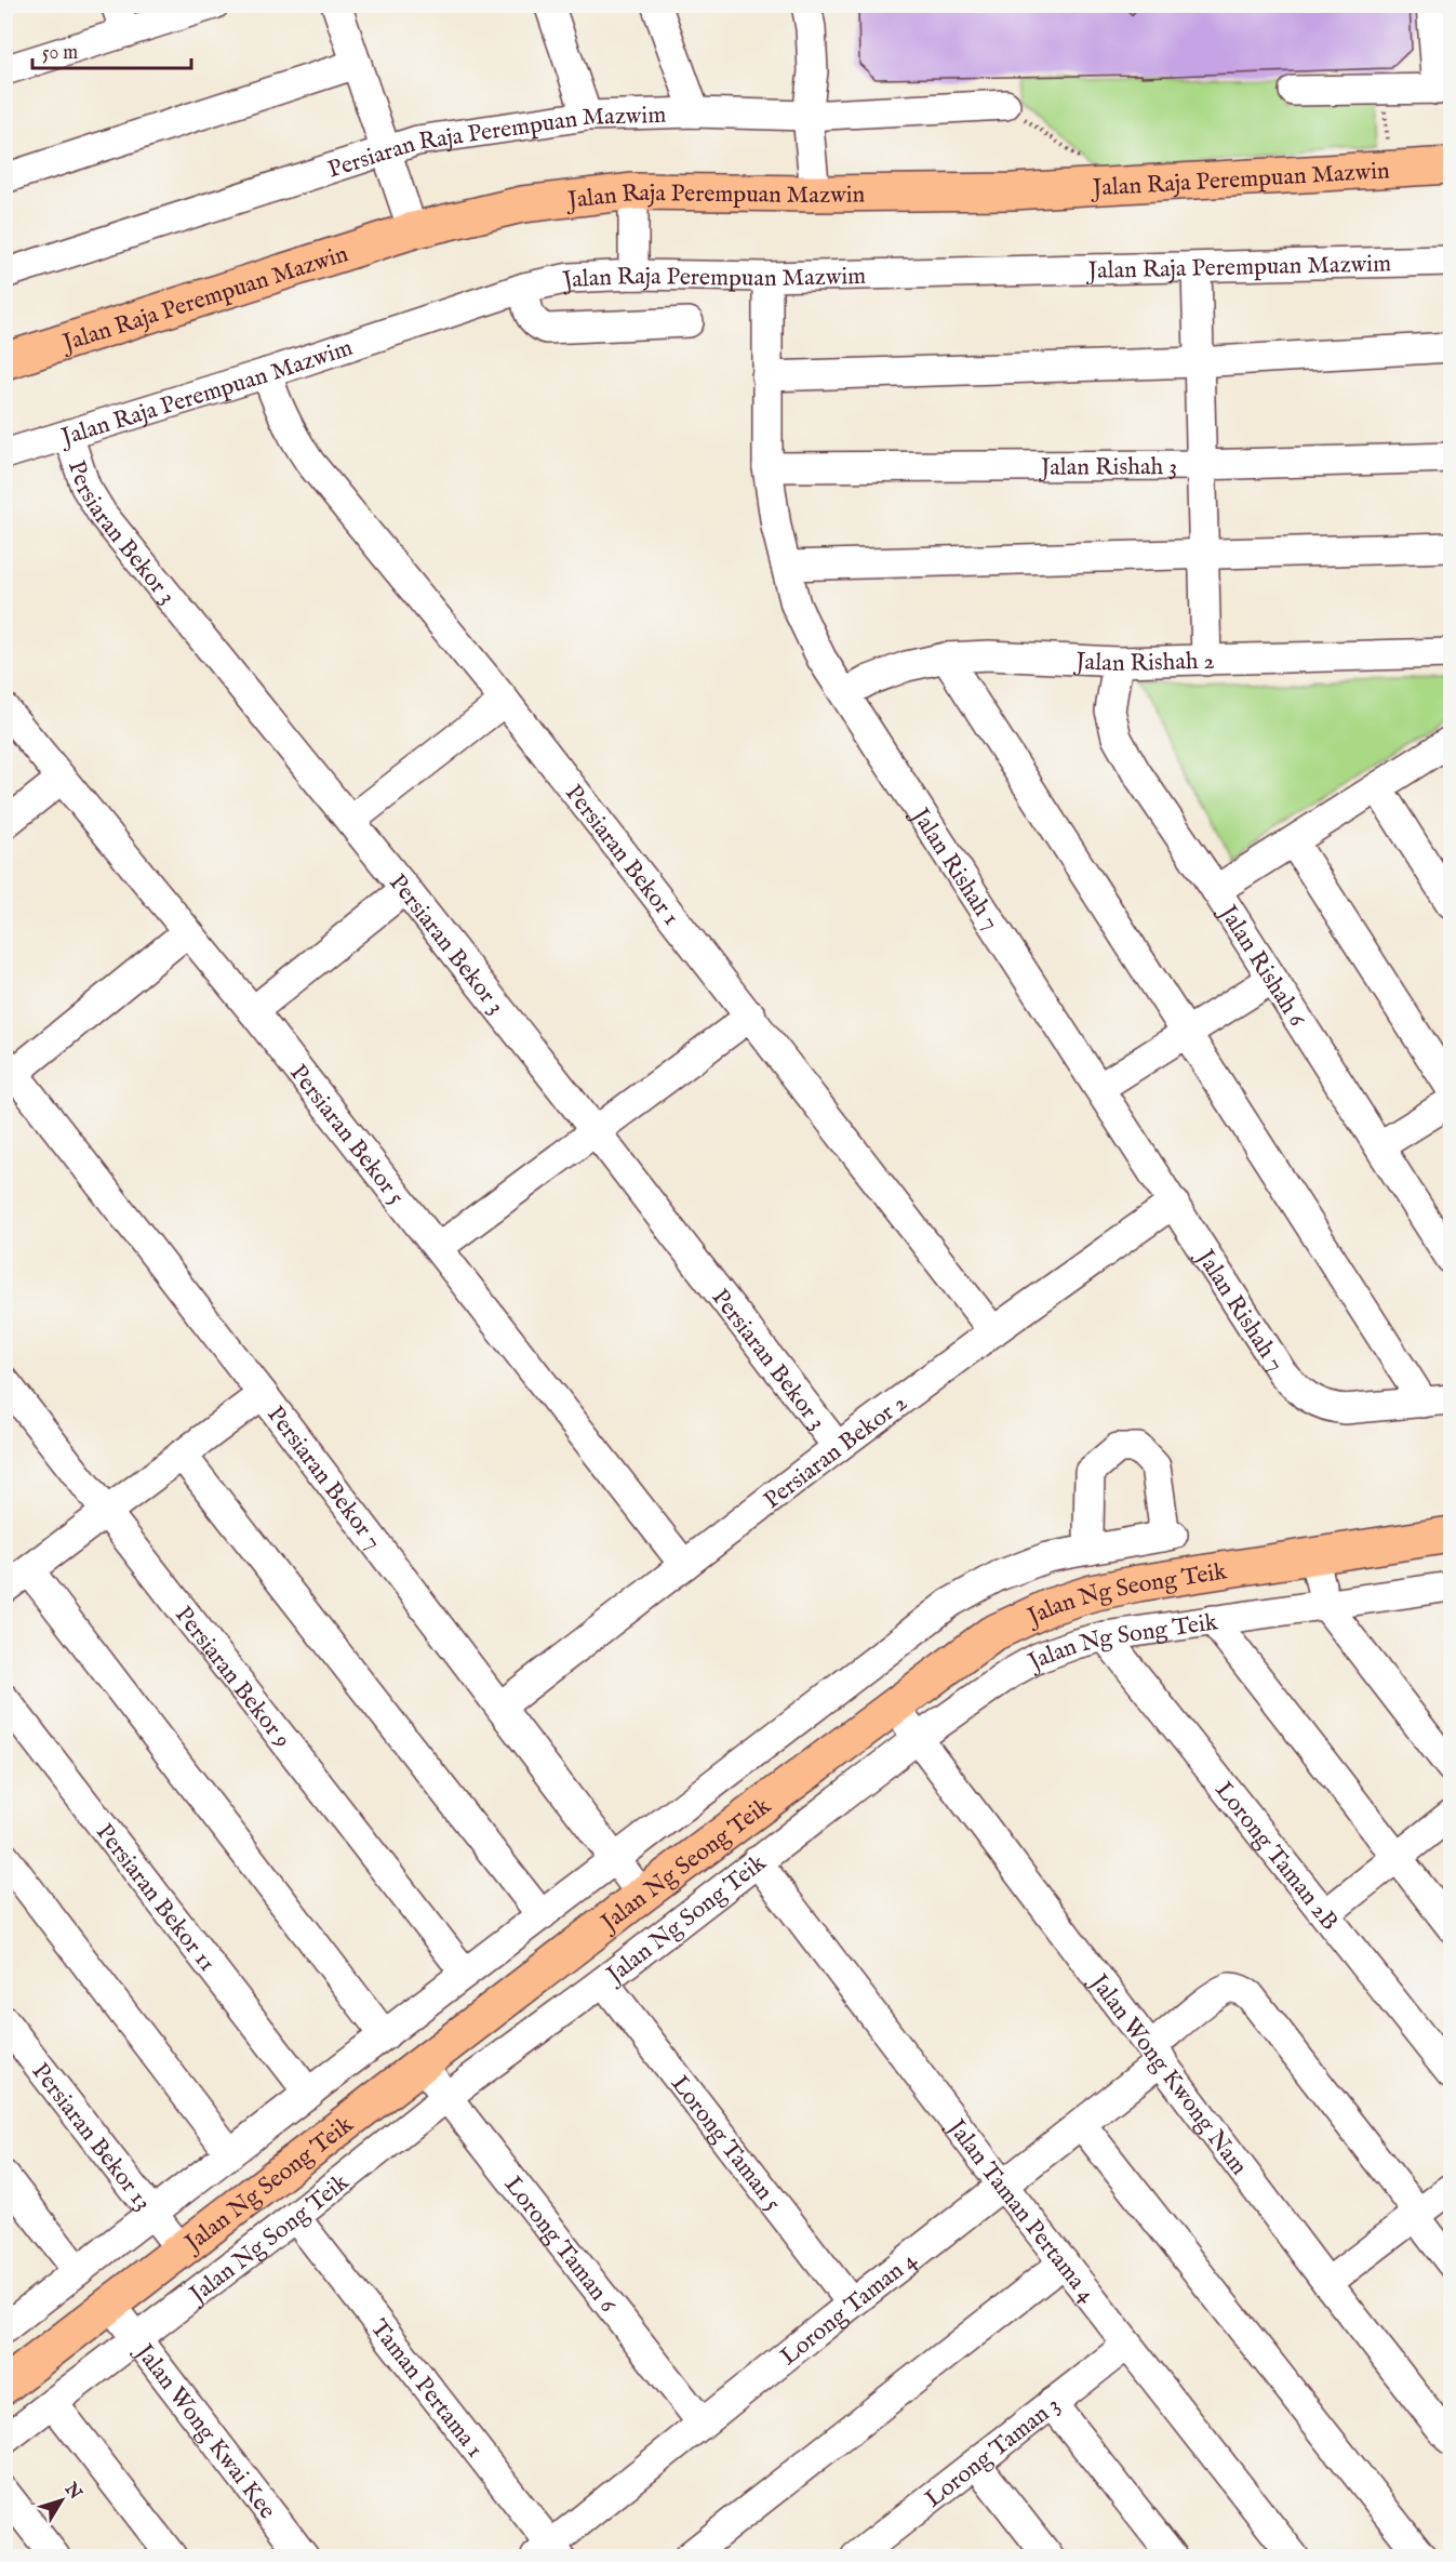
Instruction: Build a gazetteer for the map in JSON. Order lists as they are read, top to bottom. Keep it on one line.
{"streets":{"main road":["Jalan Raja Perempuan Mazwin","Jalan Ng Seong Teik"],"street":["Persiaran Raja Perempuan Mazwim","Jalan Raja Perempuan Mazwim","Jalan Rishah 3","Persiaran Bekor 3","Jalan Rishah 2","Persiaran Bekor 1","Jalan Rishah 7","Jalan Rishah 6","Persiaran Bekor 5","Persiaran Bekor 2","Persiaran Bekor 7","Jalan Ng Song Teik","Persiaran Bekor 9","Lorong Taman 2B","Persiaran Bekor 11","Jalan Wong Kwong Nam","Persiaran Bekor 13","Lorong Taman 5","Jalan Taman Pertama 4","Lorong Taman 6","Lorong Taman 4","Taman Pertama 1","Jalan Wong Kwai Kee","Lorong Taman 3"]},"crossings":[["Jalan Raja Perempuan Mazwim","Persiaran Bekor 3"],["Jalan Raja Perempuan Mazwim","Persiaran Bekor 1"],["Jalan Raja Perempuan Mazwim","Jalan Rishah 7"],["Jalan Rishah 3","Jalan Rishah 7"],["Persiaran Bekor 3","Persiaran Bekor 2"],["Jalan Rishah 2","Jalan Rishah 7"],["Jalan Rishah 2","Jalan Rishah 6"],["Persiaran Bekor 1","Persiaran Bekor 2"],["Jalan Rishah 7","Persiaran Bekor 2"],["Persiaran Bekor 5","Persiaran Bekor 2"],["Persiaran Bekor 2","Persiaran Bekor 7"],["Persiaran Bekor 7","Jalan Ng Seong Teik"],["Jalan Ng Seong Teik","Persiaran Bekor 9"],["Jalan Ng Seong Teik","Persiaran Bekor 11"],["Jalan Ng Seong Teik","Jalan Wong Kwong Nam"],["Jalan Ng Seong Teik","Persiaran Bekor 13"],["Jalan Ng Seong Teik","Lorong Taman 6"],["Jalan Ng Seong Teik","Jalan Wong Kwai Kee"],["Jalan Ng Song Teik","Lorong Taman 2B"],["Jalan Ng Song Teik","Jalan Wong Kwong Nam"],["Jalan Ng Song Teik","Lorong Taman 5"],["Jalan Ng Song Teik","Jalan Taman Pertama 4"],["Jalan Ng Song Teik","Lorong Taman 6"],["Jalan Ng Song Teik","Taman Pertama 1"],["Jalan Ng Song Teik","Jalan Wong Kwai Kee"],["Jalan Wong Kwong Nam","Lorong Taman 4"],["Lorong Taman 5","Lorong Taman 4"],["Jalan Taman Pertama 4","Lorong Taman 4"],["Jalan Taman Pertama 4","Lorong Taman 3"],["Lorong Taman 6","Lorong Taman 4"],["Lorong Taman 4","Taman Pertama 1"]],"scale_bar":"50 m","north":"top right"}
